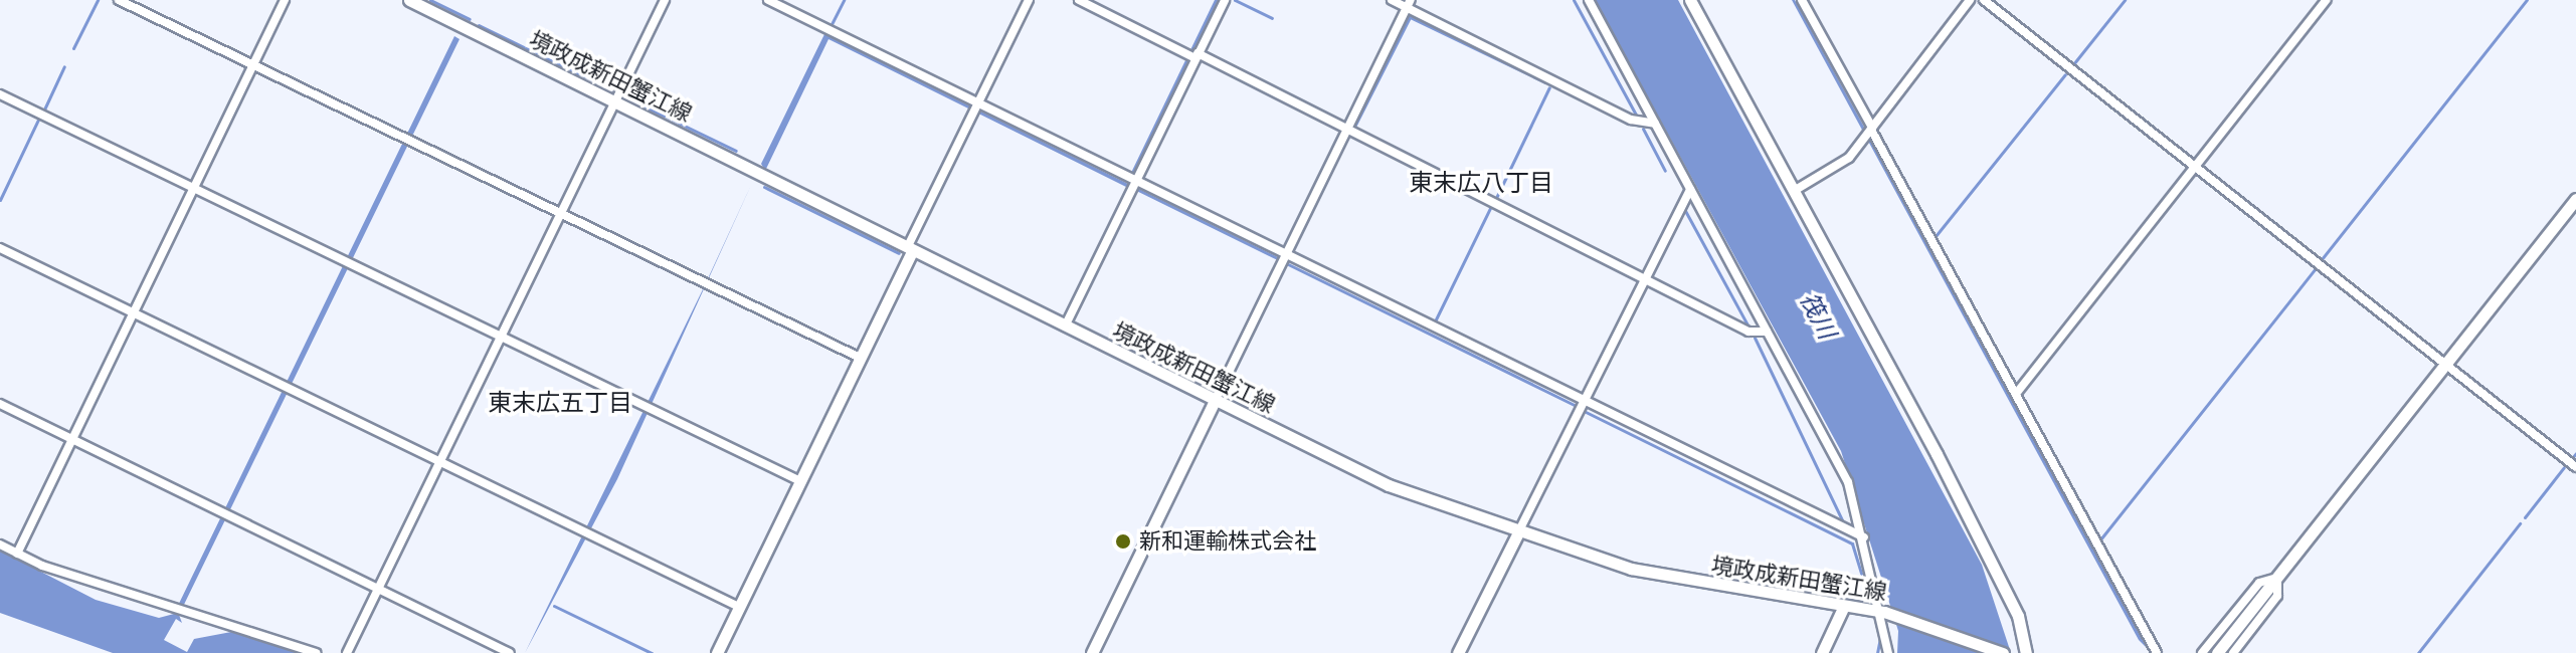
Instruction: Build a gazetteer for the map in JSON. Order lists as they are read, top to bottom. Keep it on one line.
{"streets":{"main road":["境政成新田蟹江線"]},"districts":["東末広八丁目","東末広五丁目"],"water":["筏川"],"places":["新和運輸株式会社"]}
